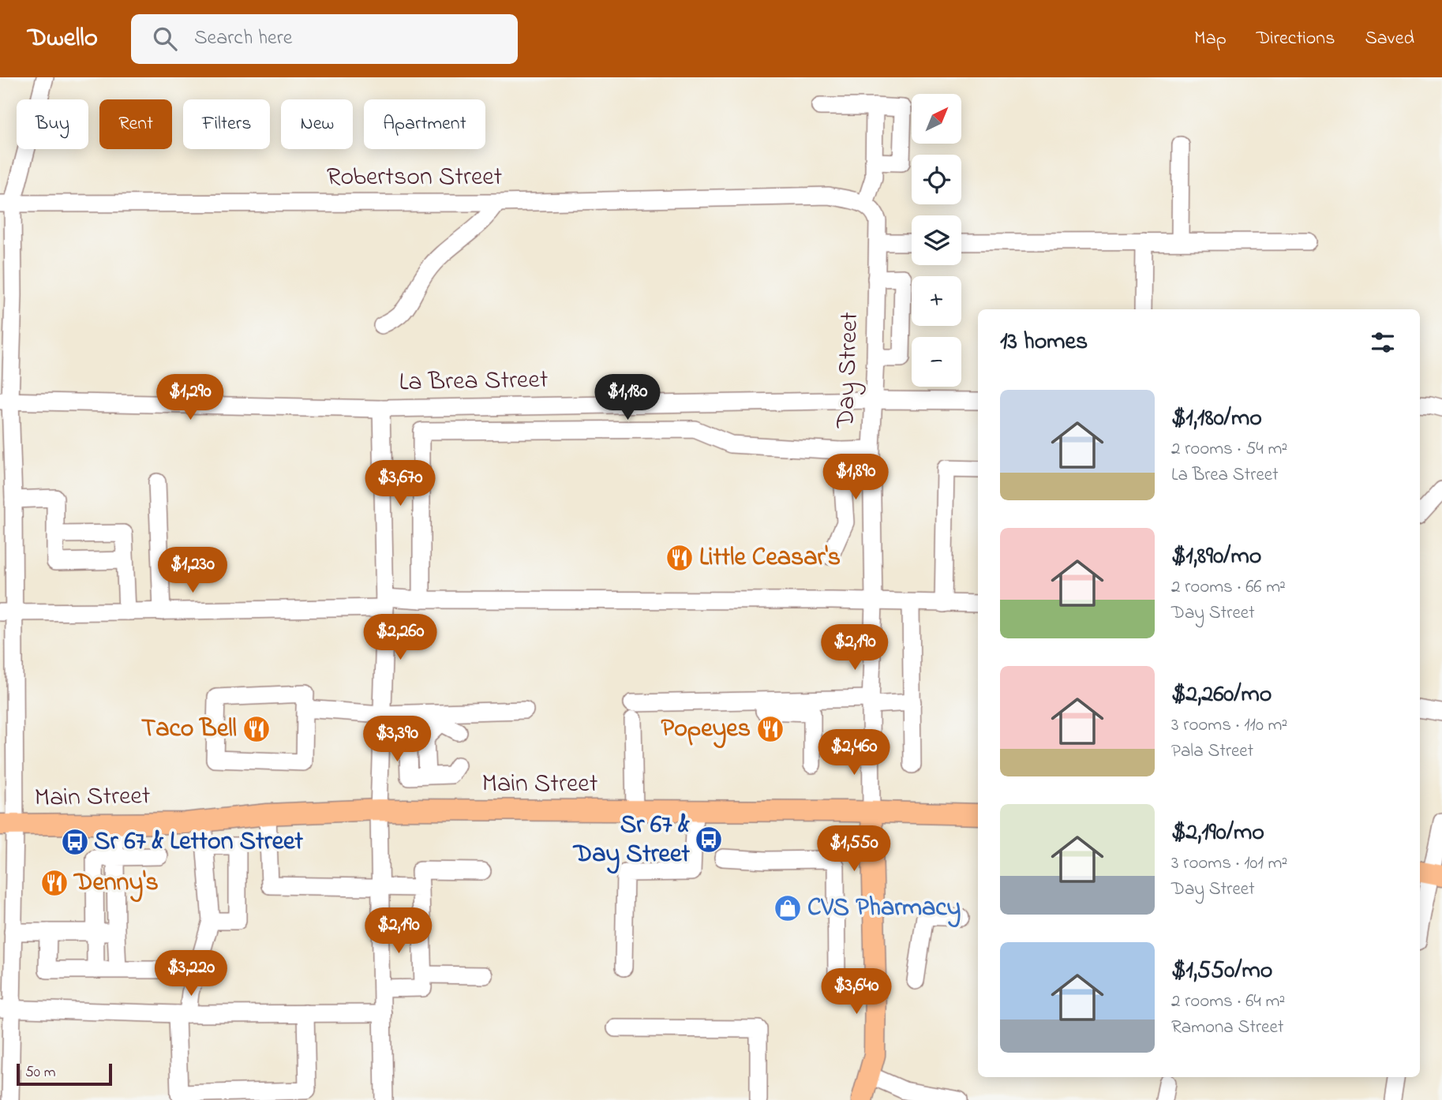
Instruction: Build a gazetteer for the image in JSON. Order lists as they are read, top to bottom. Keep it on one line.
{"streets":{"main road":["Main Street"],"street":["Robertson Street","Day Street","La Brea Street"]},"crossings":[["Robertson Street","Day Street"],["Day Street","La Brea Street"],["Day Street","Main Street"]],"places":{"restaurant":["Little Ceasar's","Taco Bell","Popeyes","Denny's"],"bus stop":["Sr 67 & Day Street","Sr 67 & Letton Street"],"shop":["CVS Pharmacy"]},"scale_bar":"50 m","north":"top right","page":{"header":"Dwello","search":"Search here","nav":["Map","Directions","Saved"],"map_buttons":["+","−"],"chip":["Buy","Rent","Filters","New","Apartment"],"heading":"13 homes","price":["$1,290","$1,180","$1,890","$3,670","$1,230","$2,260","$2,190","$3,390","$2,460","$1,550","$2,190","$3,220","$3,640"],"list":[{"name":"$1,180/mo","note":"2 rooms · 54 m² · La Brea Street"},{"name":"$1,890/mo","note":"2 rooms · 66 m² · Day Street"},{"name":"$2,260/mo","note":"3 rooms · 110 m² · Pala Street"},{"name":"$2,190/mo","note":"3 rooms · 101 m² · Day Street"},{"name":"$1,550/mo","note":"2 rooms · 64 m² · Ramona Street"}],"scale":"50 m"}}
